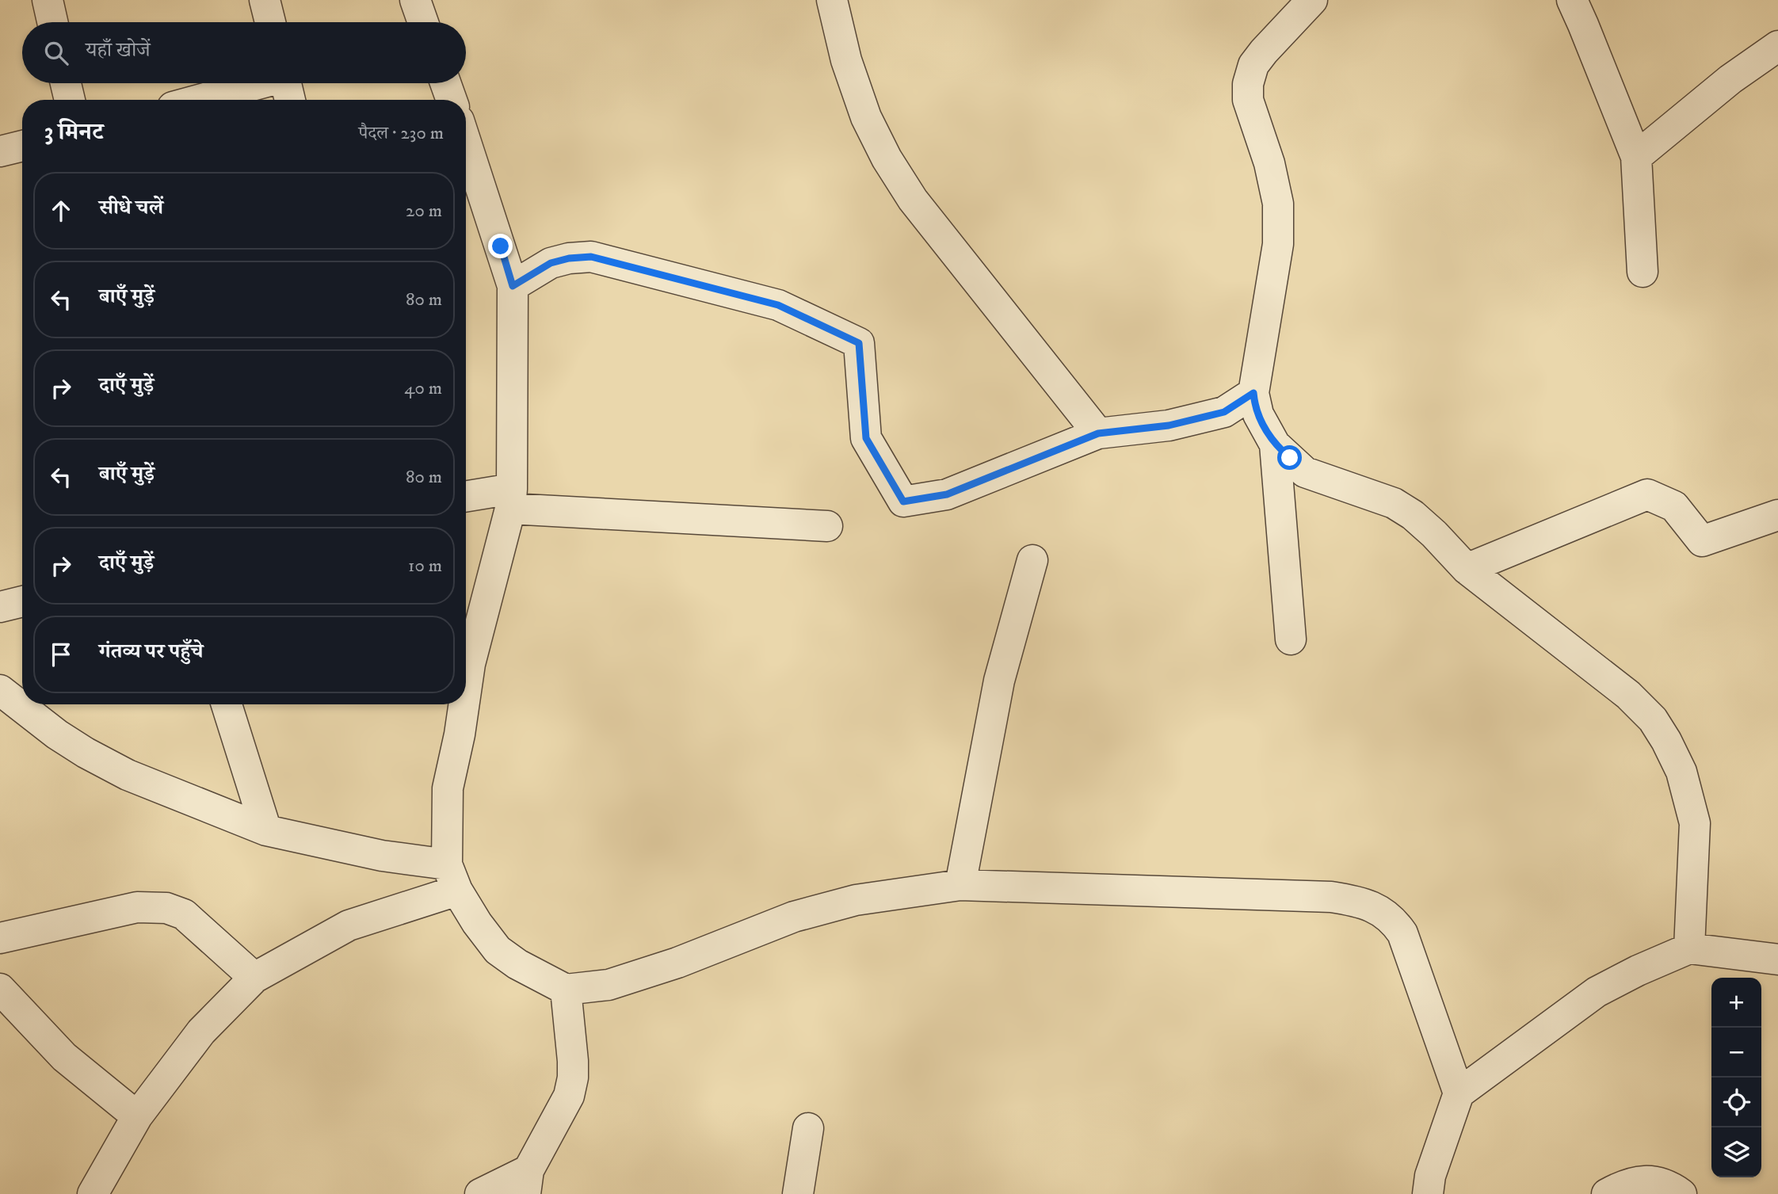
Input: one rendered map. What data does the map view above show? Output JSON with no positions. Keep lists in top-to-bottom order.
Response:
{
  "page": {
    "search": "यहाँ खोजें",
    "heading": ["3 मिनट", "पैदल · 230 m"],
    "list": [
      ["सीधे चलें", "20 m"],
      ["बाएँ मुड़ें", "80 m"],
      ["दाएँ मुड़ें", "40 m"],
      ["बाएँ मुड़ें", "80 m"],
      ["दाएँ मुड़ें", "10 m"],
      "गंतव्य पर पहुँचे"
    ],
    "map_buttons": ["+", "−"]
  }
}
